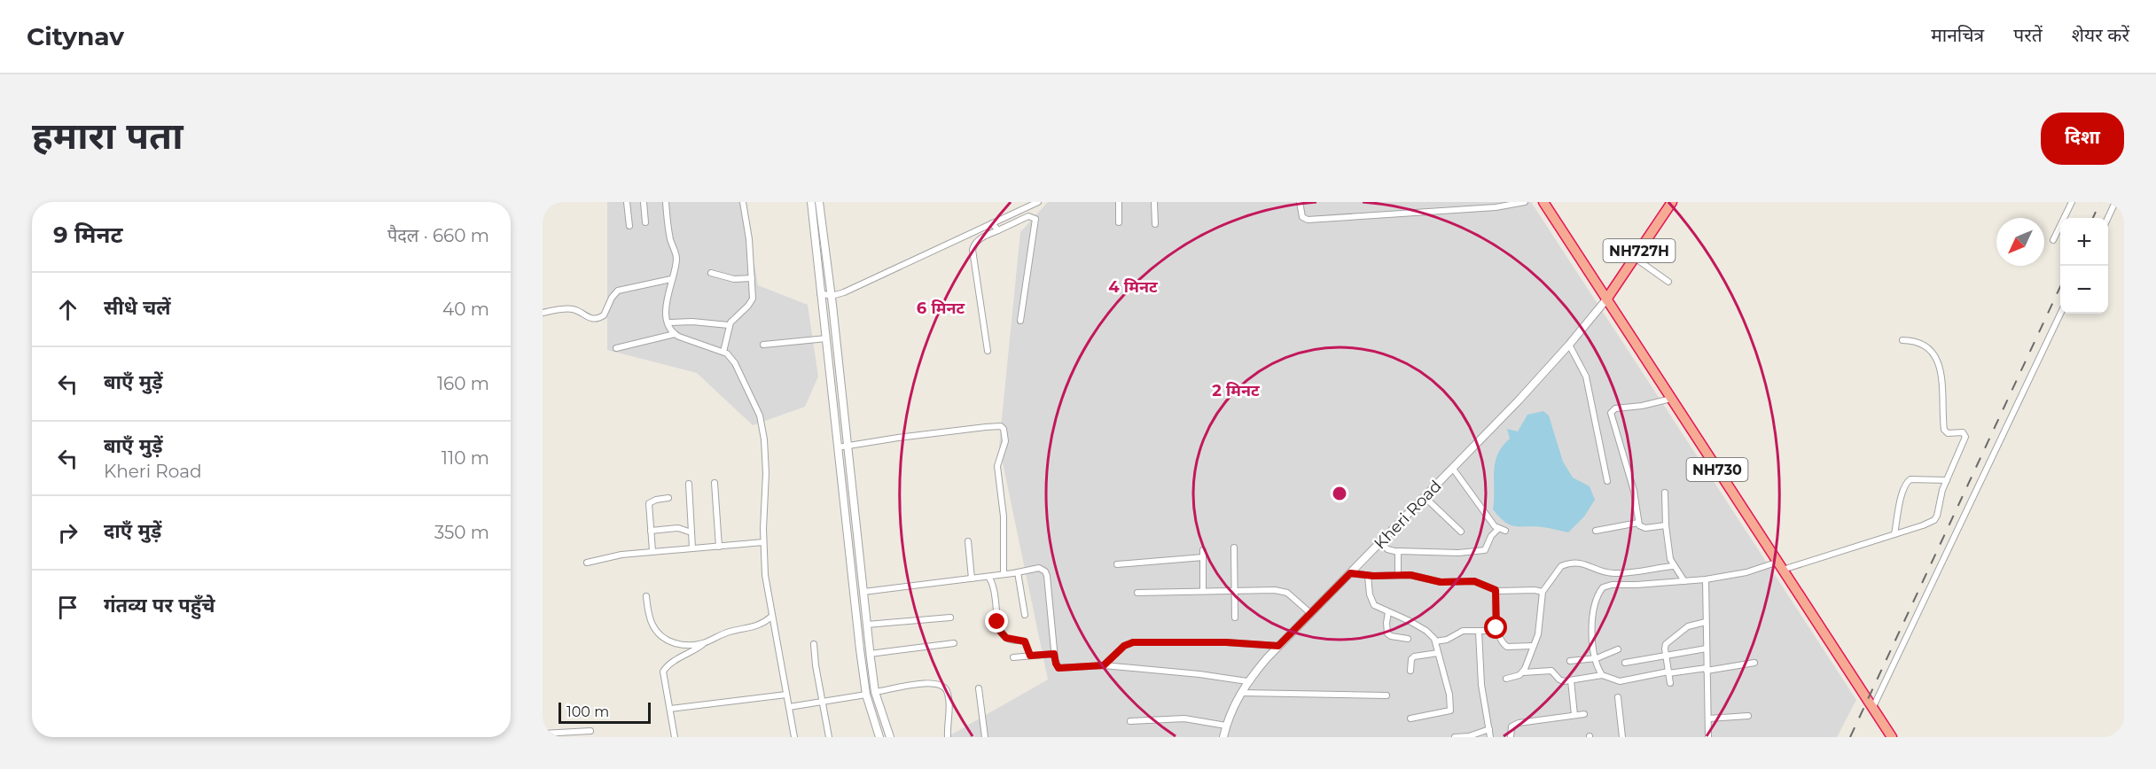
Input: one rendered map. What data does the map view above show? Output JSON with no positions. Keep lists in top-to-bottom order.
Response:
{
  "streets": {
    "highway": ["NH727H", "NH730"],
    "street": ["Kheri Road"]
  },
  "crossings": [
    ["NH727H", "NH730"],
    ["NH727H", "Kheri Road"],
    ["NH730", "Kheri Road"]
  ],
  "scale_bar": "100 m",
  "north": "bottom left",
  "page": {
    "header": "Citynav",
    "nav": ["मानचित्र", "परतें", "शेयर करें"],
    "title": "हमारा पता",
    "buttons": "दिशा",
    "heading": ["9 मिनट", "पैदल · 660 m"],
    "map_buttons": ["+", "−"],
    "list": [
      ["सीधे चलें", "40 m"],
      ["बाएँ मुड़ें", "160 m"],
      ["बाएँ मुड़ें", "Kheri Road", "110 m"],
      ["दाएँ मुड़ें", "350 m"],
      "गंतव्य पर पहुँचे"
    ],
    "scale": "100 m"
  },
  "rings": ["4 मिनट", "6 मिनट", "2 मिनट"]
}
